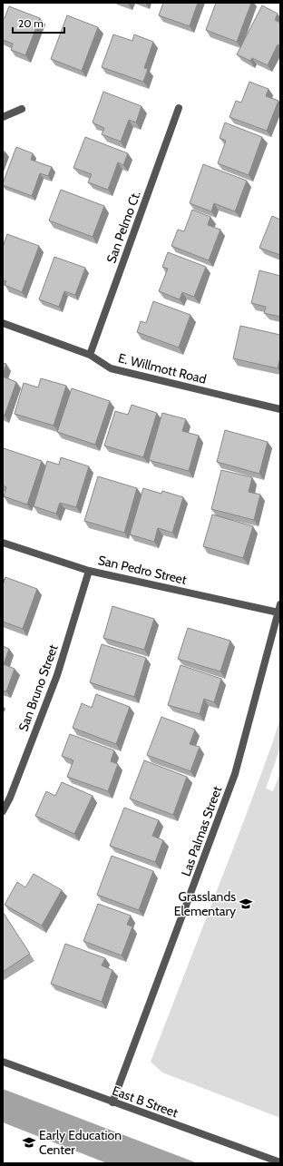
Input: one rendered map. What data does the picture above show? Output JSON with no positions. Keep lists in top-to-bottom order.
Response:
{
  "streets": {
    "street": [
      "San Pelmo Ct.",
      "E. Willmott Road",
      "San Pedro Street",
      "San Bruno Street",
      "Las Palmas Street",
      "East B Street"
    ]
  },
  "crossings": [
    ["San Pelmo Ct.", "E. Willmott Road"],
    ["San Pedro Street", "San Bruno Street"],
    ["San Pedro Street", "Las Palmas Street"],
    ["Las Palmas Street", "East B Street"]
  ],
  "places": {
    "school or university": ["Grasslands Elementary", "Early Education Center"]
  },
  "scale_bar": "20 m"
}
